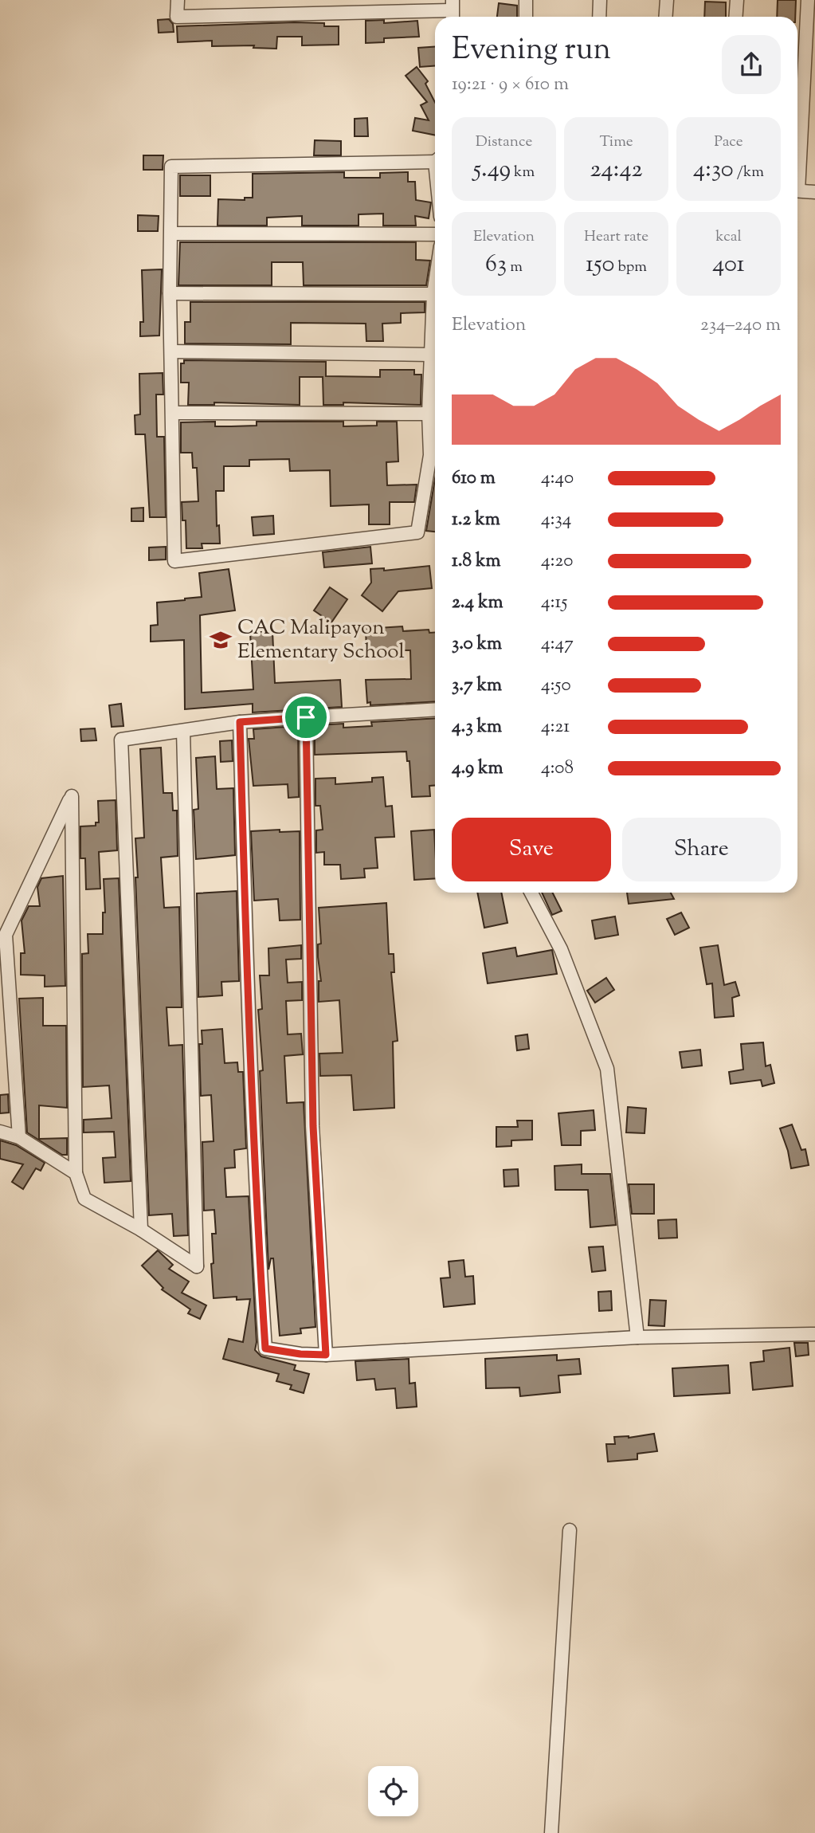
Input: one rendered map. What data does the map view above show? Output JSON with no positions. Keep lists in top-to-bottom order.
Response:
{
  "places": {
    "school or university": ["CAC Malipayon Elementary School"]
  },
  "page": {
    "heading": ["Evening run", "19:21 · 9 × 610 m"],
    "stats": [
      ["Distance", "5.49 km"],
      ["Time", "24:42"],
      ["Pace", "4:30 /km"],
      ["Elevation", "63 m"],
      ["Heart rate", "150 bpm"],
      ["kcal", "401"]
    ],
    "chart": ["Elevation", "234–240 m"],
    "list": [
      {
        "name": "610 m",
        "note": "4:40"
      },
      {
        "name": "1.2 km",
        "note": "4:34"
      },
      {
        "name": "1.8 km",
        "note": "4:20"
      },
      {
        "name": "2.4 km",
        "note": "4:15"
      },
      {
        "name": "3.0 km",
        "note": "4:47"
      },
      {
        "name": "3.7 km",
        "note": "4:50"
      },
      {
        "name": "4.3 km",
        "note": "4:21"
      },
      {
        "name": "4.9 km",
        "note": "4:08"
      }
    ],
    "buttons": ["Save", "Share"]
  }
}
